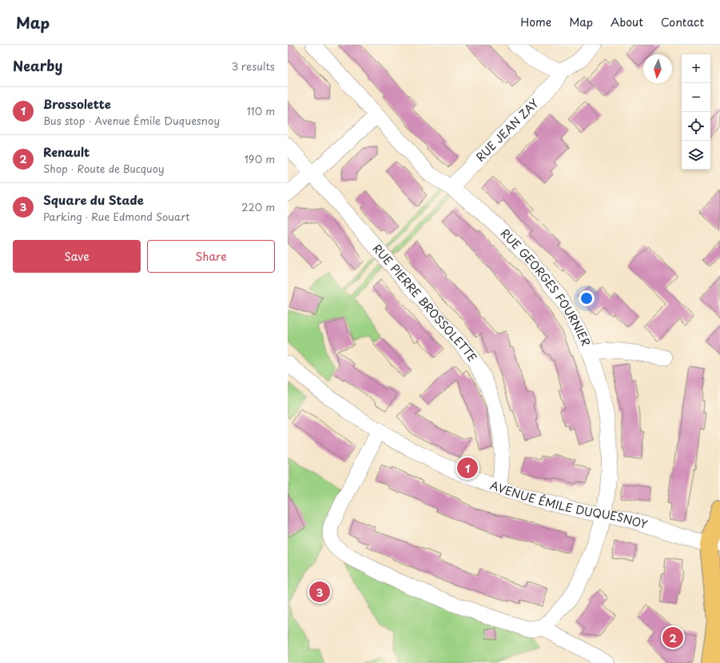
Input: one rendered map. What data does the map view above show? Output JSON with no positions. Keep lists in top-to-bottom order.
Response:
{
  "streets": {
    "street": [
      "RUE JEAN ZAY",
      "RUE GEORGES FOURNIER",
      "RUE PIERRE BROSSOLETTE",
      "AVENUE ÉMILE DUQUESNOY"
    ]
  },
  "crossings": [
    ["RUE JEAN ZAY", "RUE GEORGES FOURNIER"],
    ["RUE GEORGES FOURNIER", "AVENUE ÉMILE DUQUESNOY"],
    ["RUE PIERRE BROSSOLETTE", "AVENUE ÉMILE DUQUESNOY"]
  ],
  "north": "bottom",
  "page": {
    "header": "Map",
    "nav": [
      "Home",
      "Map",
      "About",
      "Contact"
    ],
    "heading": ["Nearby", "3 results"],
    "map_buttons": ["+", "−"],
    "list": [
      {
        "mark": "1",
        "name": "Brossolette",
        "note": "Bus stop · Avenue Émile Duquesnoy",
        "value": "110 m"
      },
      {
        "mark": "2",
        "name": "Renault",
        "note": "Shop · Route de Bucquoy",
        "value": "190 m"
      },
      {
        "mark": "3",
        "name": "Square du Stade",
        "note": "Parking · Rue Edmond Souart",
        "value": "220 m"
      }
    ],
    "buttons": ["Save", "Share"],
    "pins": ["1", "3", "2"]
  }
}
